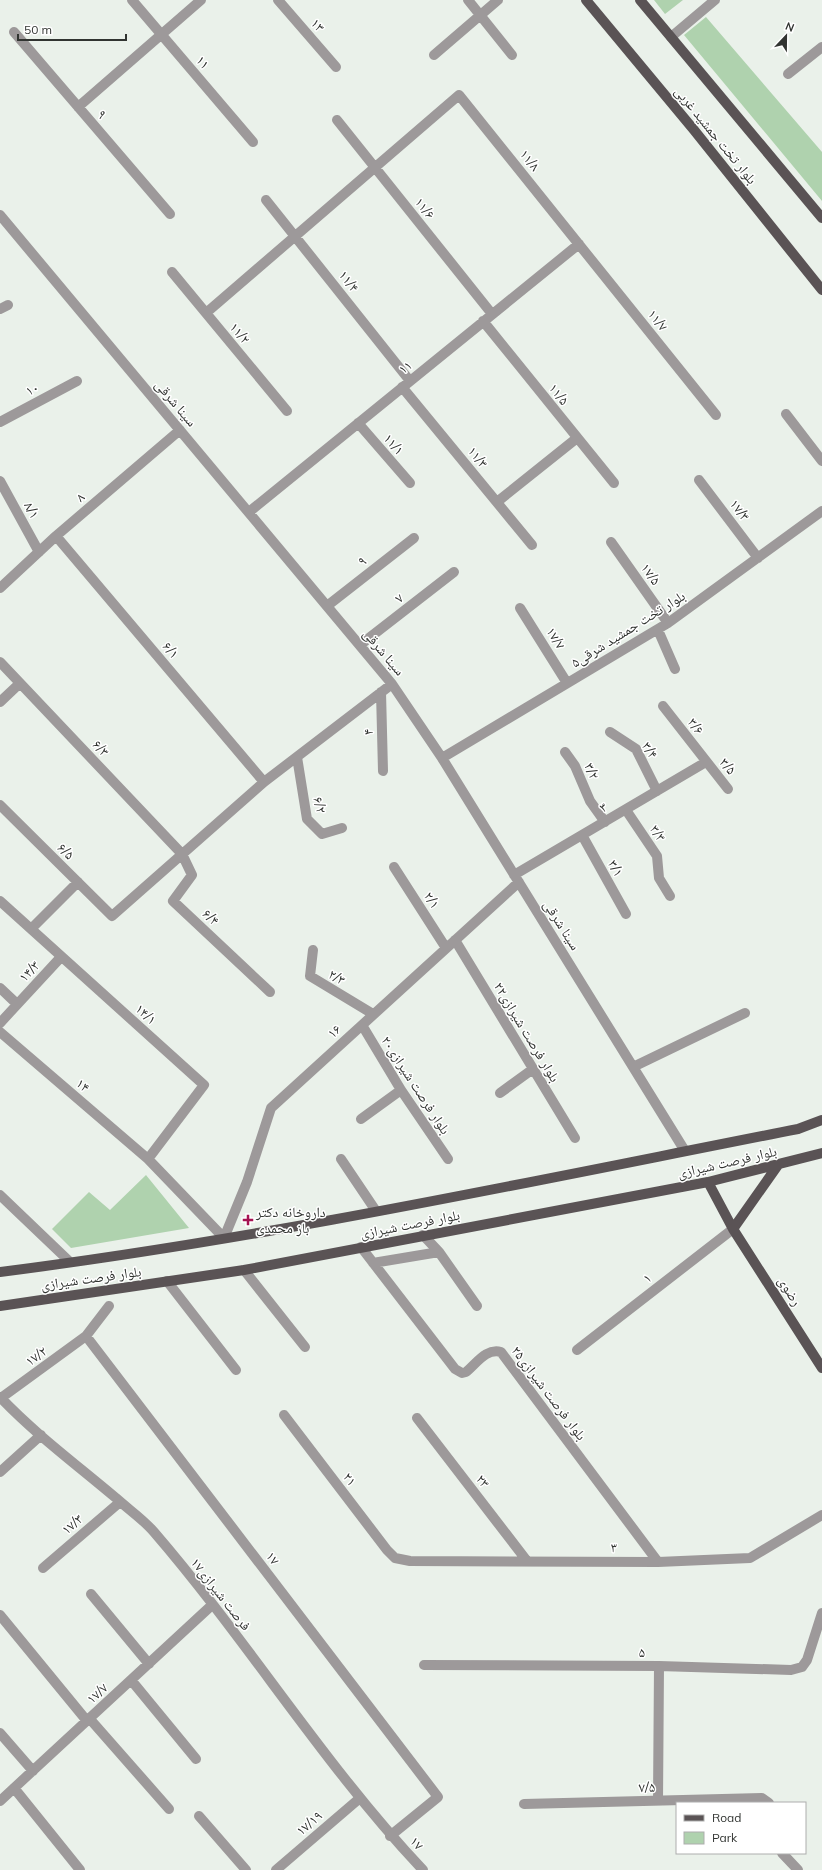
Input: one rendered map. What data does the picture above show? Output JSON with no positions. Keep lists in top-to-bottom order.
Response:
{
  "streets": {
    "main road": ["بلوار تخت جمشید غربی", "بلوار فرصت شیرازی", "رضوی"],
    "street": [
      "۱۳",
      "۱۱",
      "۹",
      "۱۱/۸",
      "۱۱/۶",
      "۱۱/۴",
      "۱۱/۷",
      "۱۱/۲",
      "۱۰",
      "۱۱/۵",
      "سینا شرقی",
      "۱۱/۱",
      "۱۱/۳",
      "۸",
      "۸/۱",
      "۱۷/۳",
      "۱۷/۵",
      "۷",
      "بلوار تخت جمشید شرقی۵",
      "۱۷/۷",
      "۶/۱",
      "۳/۶",
      "۴",
      "۶/۳",
      "۳/۴",
      "۳/۵",
      "۳/۲",
      "۶/۲",
      "۳",
      "۳/۳",
      "۶/۵",
      "۳/۱",
      "۲/۱",
      "۶/۴",
      "۱۴/۳",
      "۲/۳",
      "۱۴/۱",
      "۱۶",
      "بلوار فرصت شیرازی۲۲",
      "۱۴",
      "بلوار فرصت شیرازی۲۰",
      "۱",
      "۱۷/۲",
      "بلوار فرصت شیرازی۲۵",
      "۲۱",
      "۲۳",
      "۱۷",
      "۱۷فرصت شیرازی",
      "۵",
      "۷/۵",
      "۱۷/۱۹"
    ]
  },
  "crossings": [
    ["۱۱", "۱۱/۸"],
    ["۱۱", "۱۱/۶"],
    ["۱۱", "۱۱/۴"],
    ["۱۱", "۱۱/۷"],
    ["۱۱", "۱۱/۵"],
    ["۱۱", "سینا شرقی"],
    ["۱۱", "۱۱/۱"],
    ["۱۱", "۱۱/۳"],
    ["۹", "سینا شرقی"],
    ["۱۱/۸", "۱۱/۶"],
    ["۱۱/۸", "۱۱/۷"],
    ["۱۱/۴", "۱۱/۳"],
    ["سینا شرقی", "۸"],
    ["سینا شرقی", "۷"],
    ["سینا شرقی", "بلوار تخت جمشید شرقی۵"],
    ["سینا شرقی", "۳"],
    ["سینا شرقی", "۱۶"],
    ["سینا شرقی", "بلوار فرصت شیرازی"],
    ["۸", "۸/۱"],
    ["۸", "۶/۱"],
    ["۱۷/۳", "بلوار تخت جمشید شرقی۵"],
    ["۱۷/۳", "۱۷فرصت شیرازی"],
    ["۱۷/۵", "بلوار تخت جمشید شرقی۵"],
    ["بلوار تخت جمشید شرقی۵", "۱۷/۷"],
    ["۱۷/۷", "۱۷فرصت شیرازی"],
    ["۳/۶", "۳/۵"],
    ["۳/۶", "۳"],
    ["۶/۳", "۶/۵"],
    ["۶/۳", "۶/۴"],
    ["۳/۴", "۳"],
    ["۳/۵", "۳"],
    ["۳/۲", "۳"],
    ["۳", "۳/۳"],
    ["۳", "۳/۱"],
    ["۳", "۱۶"],
    ["۳", "بلوار فرصت شیرازی۲۵"],
    ["۳", "۲۱"],
    ["۳", "۲۳"],
    ["۶/۵", "۶/۴"],
    ["۲/۱", "۱۶"],
    ["۱۴/۳", "۱۴/۱"],
    ["۲/۳", "۱۶"],
    ["۱۴/۱", "۱۴"],
    ["۱۶", "بلوار فرصت شیرازی۲۲"],
    ["۱۶", "۱۴"],
    ["۱۶", "بلوار فرصت شیرازی۲۰"],
    ["۱۶", "بلوار فرصت شیرازی"],
    ["۱۴", "بلوار فرصت شیرازی"],
    ["بلوار فرصت شیرازی", "رضوی"],
    ["بلوار فرصت شیرازی", "بلوار فرصت شیرازی۲۵"],
    ["۱", "رضوی"],
    ["۱۷/۲", "۱۷"],
    ["۱۷/۲", "۱۷فرصت شیرازی"],
    ["۱۷", "۱۷فرصت شیرازی"],
    ["۱۷فرصت شیرازی", "۱۷/۱۹"]
  ],
  "places": {
    "health": ["داروخانه دکتر باز محمدی"]
  },
  "legend": ["Road", "Park"],
  "scale_bar": "50 m",
  "north": "top"
}
